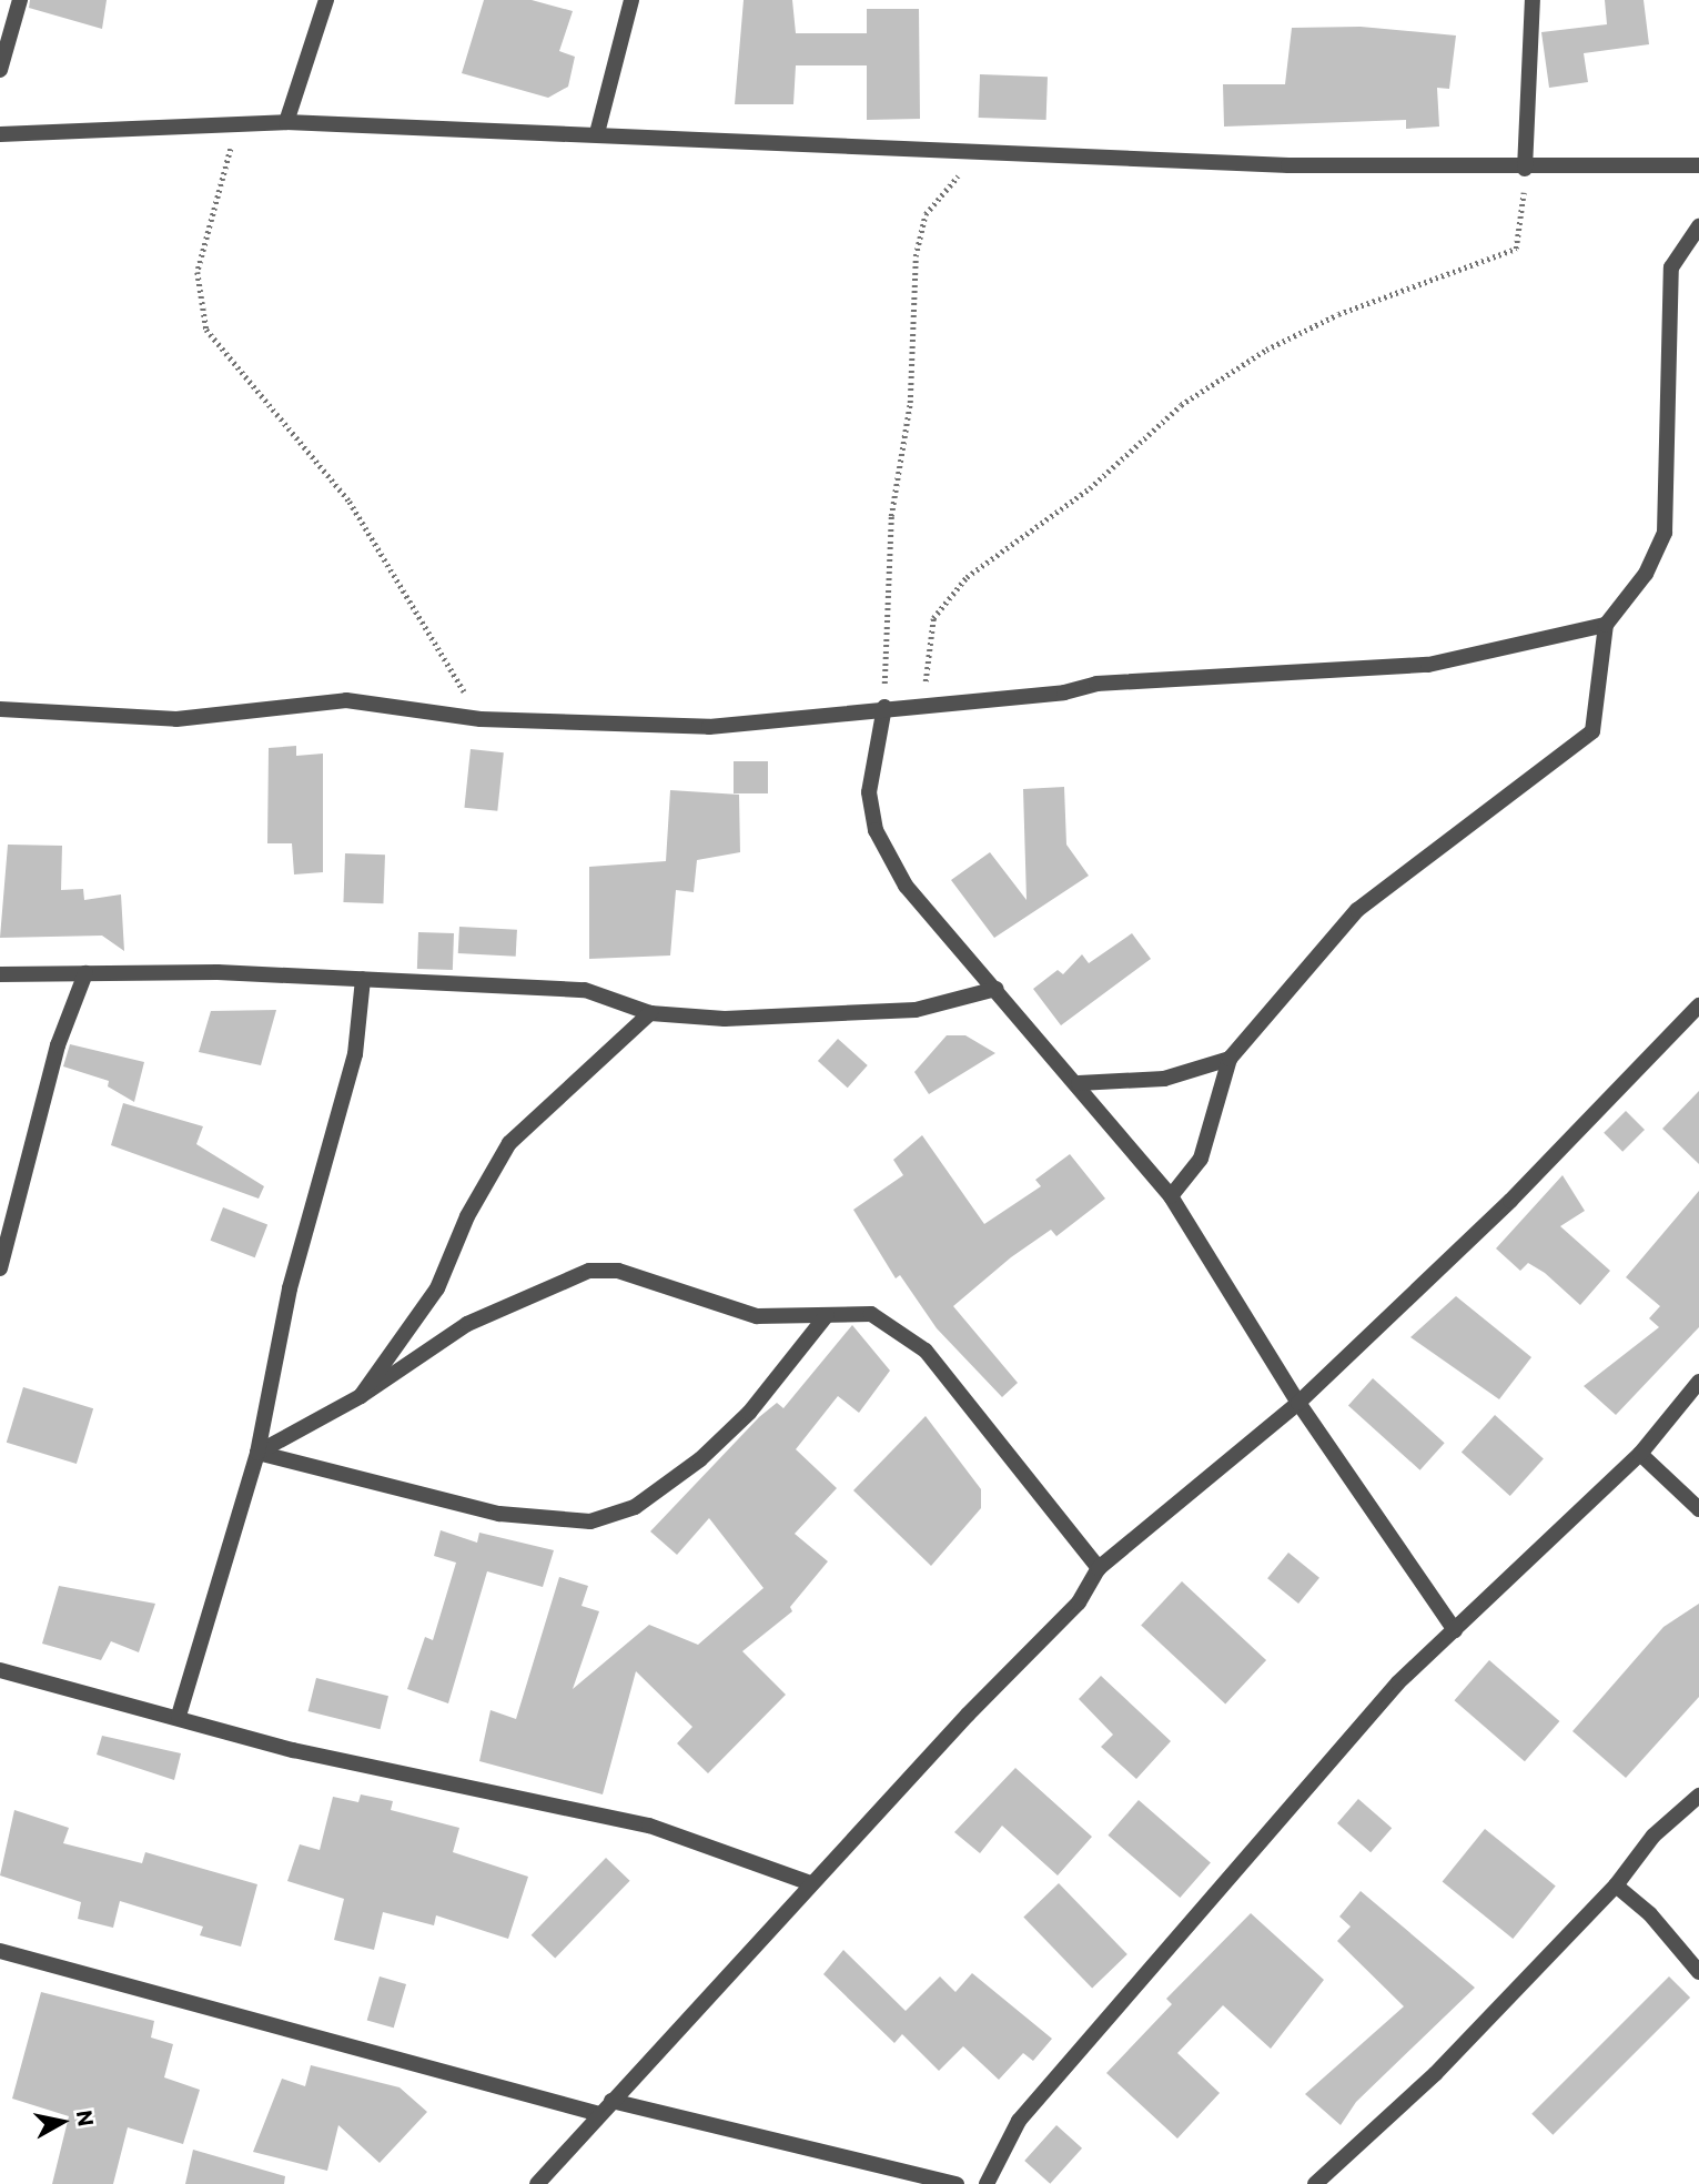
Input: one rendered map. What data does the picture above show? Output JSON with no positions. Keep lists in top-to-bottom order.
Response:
{
  "north": "right"
}
